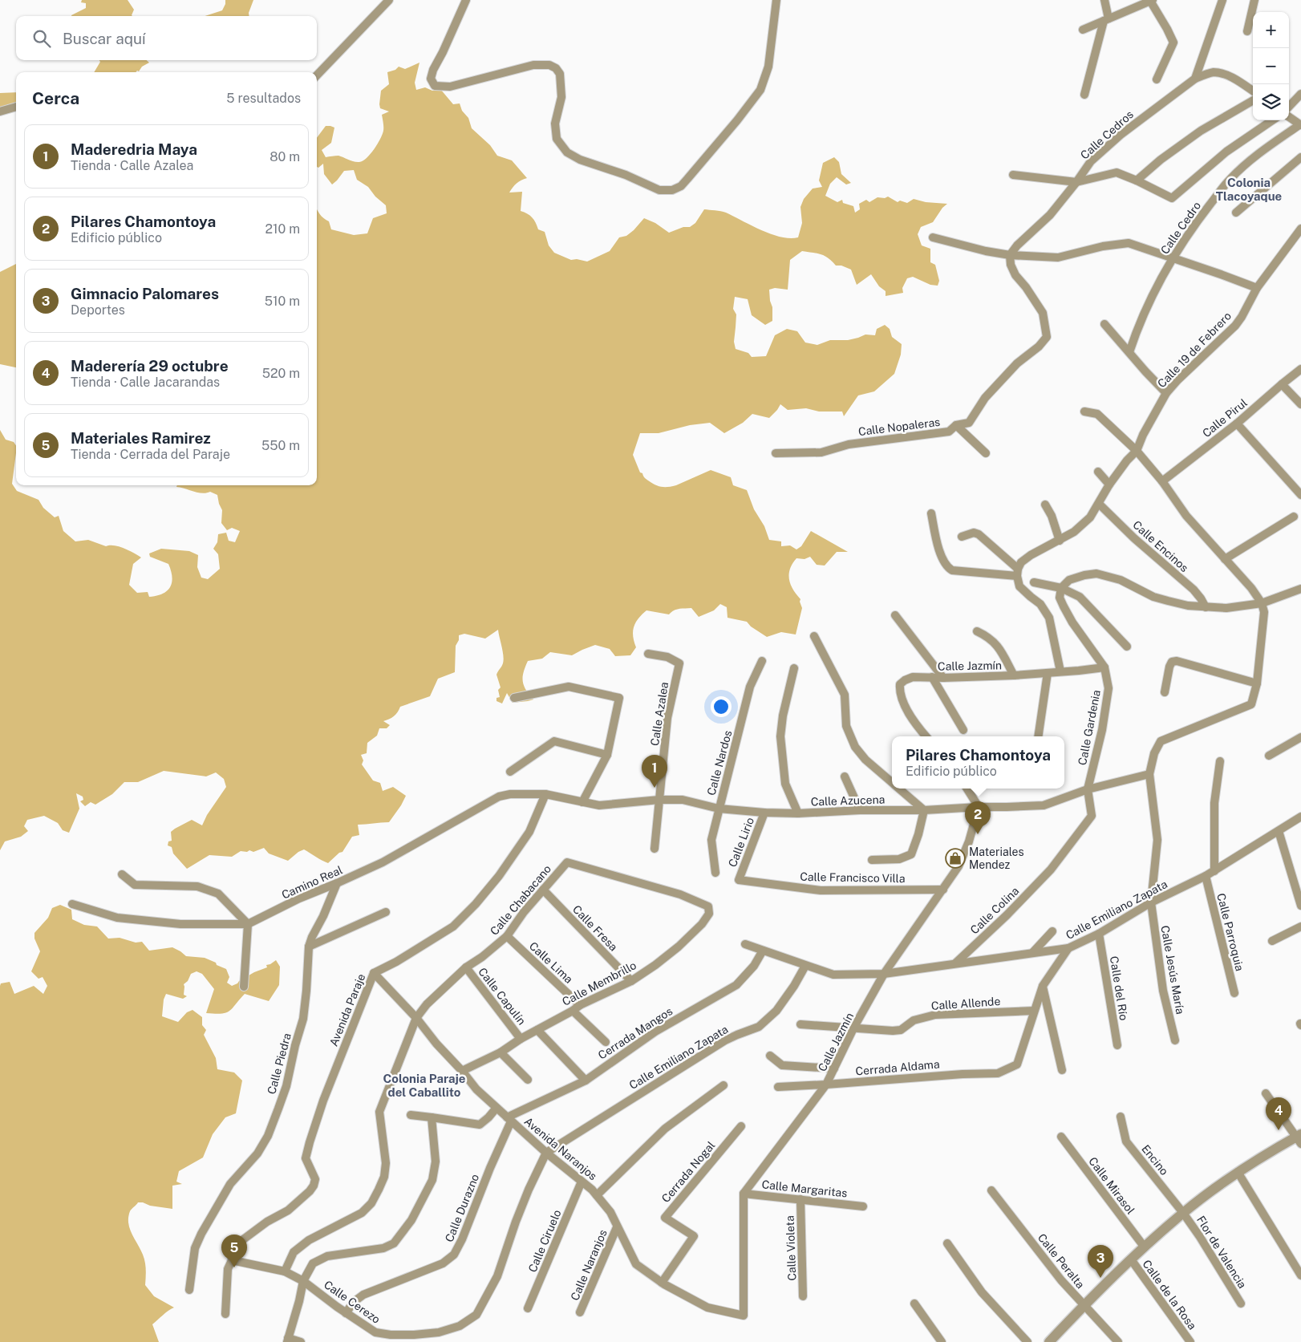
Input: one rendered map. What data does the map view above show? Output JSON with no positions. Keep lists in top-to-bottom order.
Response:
{
  "streets": {
    "street": [
      "Calle Cedros",
      "Calle Cedro",
      "Calle 19 de Febrero",
      "Calle Pirul",
      "Calle Nopaleras",
      "Calle Encinos",
      "Calle Jazmín",
      "Calle Azalea",
      "Calle Gardenia",
      "Calle Nardos",
      "Calle Azucena",
      "Calle Lirio",
      "Calle Francisco Villa",
      "Camino Real",
      "Calle Chabacano",
      "Calle Emiliano Zapata",
      "Calle Colina",
      "Calle Fresa",
      "Calle Parroquia",
      "Calle Lima",
      "Calle Jesús María",
      "Calle Membrillo",
      "Calle del Río",
      "Calle Capulín",
      "Calle Allende",
      "Avenida Paraje",
      "Cerrada Mangos",
      "Calle Piedra",
      "Cerrada Aldama",
      "Avenida Naranjos",
      "Encino",
      "Cerrada Nogal",
      "Calle Mirasol",
      "Calle Margaritas",
      "Calle Durazno",
      "Calle Ciruelo",
      "Calle Violeta",
      "Flor de Valencia",
      "Calle Peralta",
      "Calle Naranjos",
      "Calle de la Rosa",
      "Calle Cerezo"
    ]
  },
  "crossings": [
    ["Calle Cedros", "Calle Nopaleras"],
    ["Calle 19 de Febrero", "Calle Encinos"],
    ["Calle Jazmín", "Calle Gardenia"],
    ["Calle Jazmín", "Calle Azucena"],
    ["Calle Jazmín", "Calle Francisco Villa"],
    ["Calle Jazmín", "Calle Emiliano Zapata"],
    ["Calle Jazmín", "Calle Allende"],
    ["Calle Jazmín", "Cerrada Aldama"],
    ["Calle Jazmín", "Avenida Naranjos"],
    ["Calle Jazmín", "Calle Margaritas"],
    ["Calle Azalea", "Calle Azucena"],
    ["Calle Gardenia", "Calle Azucena"],
    ["Calle Gardenia", "Calle Colina"],
    ["Calle Nardos", "Calle Azucena"],
    ["Calle Azucena", "Calle Lirio"],
    ["Calle Azucena", "Camino Real"],
    ["Calle Azucena", "Calle Colina"],
    ["Calle Azucena", "Calle Jesús María"],
    ["Calle Azucena", "Avenida Paraje"],
    ["Calle Lirio", "Calle Francisco Villa"],
    ["Camino Real", "Avenida Paraje"],
    ["Camino Real", "Calle Piedra"],
    ["Calle Chabacano", "Calle Fresa"],
    ["Calle Chabacano", "Calle Lima"],
    ["Calle Chabacano", "Calle Membrillo"],
    ["Calle Chabacano", "Calle Capulín"],
    ["Calle Chabacano", "Avenida Naranjos"],
    ["Calle Chabacano", "Calle Cerezo"],
    ["Calle Emiliano Zapata", "Calle Colina"],
    ["Calle Emiliano Zapata", "Calle Parroquia"],
    ["Calle Emiliano Zapata", "Calle Jesús María"],
    ["Calle Emiliano Zapata", "Calle del Río"],
    ["Calle Emiliano Zapata", "Cerrada Mangos"],
    ["Calle Emiliano Zapata", "Avenida Naranjos"],
    ["Calle Emiliano Zapata", "Calle Cerezo"],
    ["Calle Fresa", "Calle Membrillo"],
    ["Calle Lima", "Calle Membrillo"],
    ["Calle Membrillo", "Calle Capulín"],
    ["Calle Membrillo", "Avenida Naranjos"],
    ["Calle Capulín", "Cerrada Mangos"],
    ["Calle Allende", "Cerrada Aldama"],
    ["Avenida Paraje", "Avenida Naranjos"],
    ["Avenida Paraje", "Calle Cerezo"],
    ["Cerrada Mangos", "Avenida Naranjos"],
    ["Cerrada Mangos", "Calle Durazno"],
    ["Avenida Naranjos", "Cerrada Nogal"],
    ["Avenida Naranjos", "Calle Margaritas"],
    ["Avenida Naranjos", "Calle Durazno"],
    ["Avenida Naranjos", "Calle Ciruelo"],
    ["Avenida Naranjos", "Calle Naranjos"],
    ["Avenida Naranjos", "Calle Cerezo"],
    ["Encino", "Flor de Valencia"],
    ["Calle Margaritas", "Calle Violeta"],
    ["Calle Durazno", "Calle Cerezo"]
  ],
  "districts": ["Colonia Tlacoyaque", "Colonia Paraje del Caballito"],
  "places": {
    "shop": ["Materiales Mendez"]
  },
  "page": {
    "map_buttons": ["+", "−"],
    "search": "Buscar aquí",
    "heading": ["Cerca", "5 resultados"],
    "list": [
      {
        "mark": "1",
        "name": "Maderedria Maya",
        "note": "Tienda · Calle Azalea",
        "value": "80 m"
      },
      {
        "mark": "2",
        "name": "Pilares Chamontoya",
        "note": "Edificio público",
        "value": "210 m"
      },
      {
        "mark": "3",
        "name": "Gimnacio Palomares",
        "note": "Deportes",
        "value": "510 m"
      },
      {
        "mark": "4",
        "name": "Maderería 29 octubre",
        "note": "Tienda · Calle Jacarandas",
        "value": "520 m"
      },
      {
        "mark": "5",
        "name": "Materiales Ramirez",
        "note": "Tienda · Cerrada del Paraje",
        "value": "550 m"
      }
    ],
    "popup": ["Pilares Chamontoya", "Edificio público"],
    "pins": [
      "1",
      "2",
      "4",
      "5",
      "3"
    ]
  }
}
